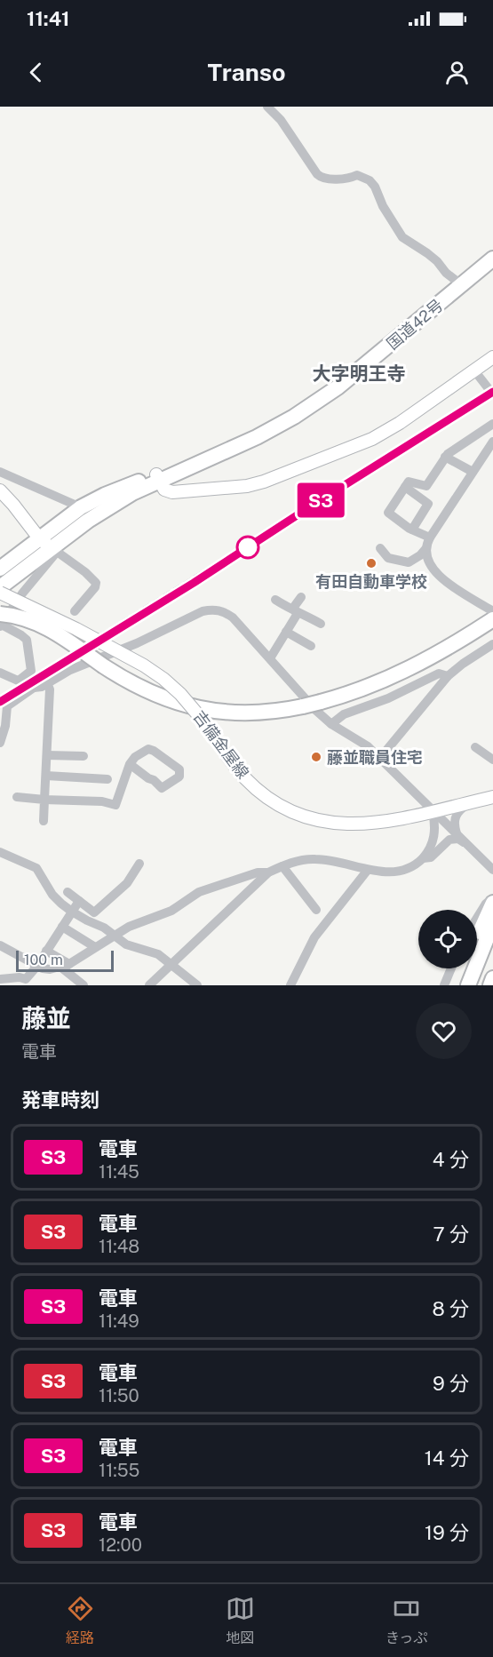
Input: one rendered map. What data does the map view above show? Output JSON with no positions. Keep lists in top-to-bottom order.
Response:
{
  "streets": {
    "highway": ["国道42号"],
    "main road": ["吉備金屋線"]
  },
  "districts": ["大字明王寺"],
  "places": ["有田自動車学校", "藤並職員住宅"],
  "scale_bar": "100 m",
  "page": {
    "status": "11:41",
    "header": "Transo",
    "on_map": "S3",
    "scale": "100 m",
    "heading": [
      ["藤並", "電車"],
      "発車時刻"
    ],
    "list": [
      {
        "mark": "S3",
        "name": "電車",
        "note": "11:45",
        "value": "4 分"
      },
      {
        "mark": "S3",
        "name": "電車",
        "note": "11:48",
        "value": "7 分"
      },
      {
        "mark": "S3",
        "name": "電車",
        "note": "11:49",
        "value": "8 分"
      },
      {
        "mark": "S3",
        "name": "電車",
        "note": "11:50",
        "value": "9 分"
      },
      {
        "mark": "S3",
        "name": "電車",
        "note": "11:55",
        "value": "14 分"
      },
      {
        "mark": "S3",
        "name": "電車",
        "note": "12:00",
        "value": "19 分"
      }
    ],
    "tabs": ["経路", "地図", "きっぷ"]
  }
}
